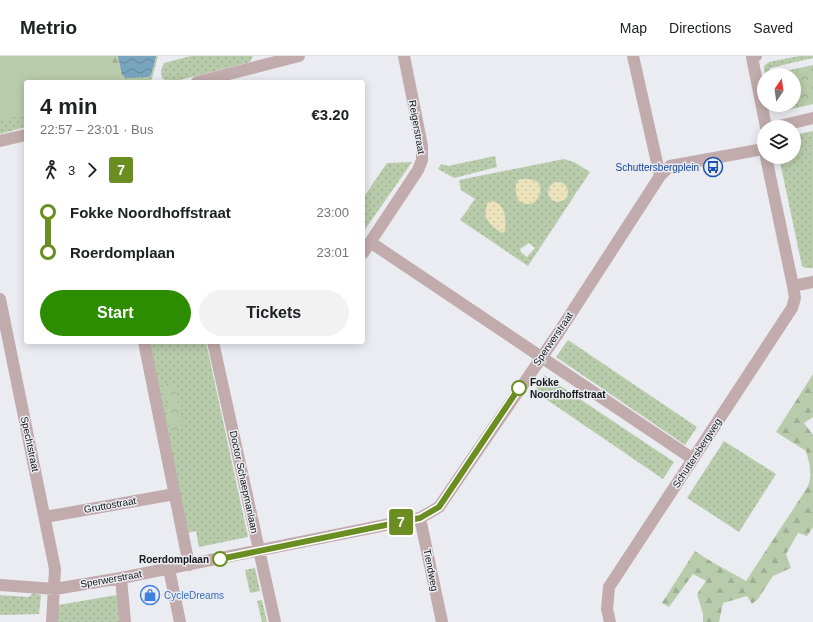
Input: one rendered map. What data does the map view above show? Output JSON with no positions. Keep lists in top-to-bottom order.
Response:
{
  "streets": {
    "street": [
      "Reigerstraat",
      "Sperwerstraat",
      "Spechtstraat",
      "Schuttersbergweg",
      "Doctor Schaepmanlaan",
      "Gruttostraat",
      "Tiendweg"
    ]
  },
  "crossings": [
    ["Sperwerstraat", "Spechtstraat"],
    ["Sperwerstraat", "Doctor Schaepmanlaan"],
    ["Sperwerstraat", "Tiendweg"],
    ["Spechtstraat", "Gruttostraat"]
  ],
  "places": {
    "bus stop": ["Schuttersbergplein"],
    "other": ["Fokke Noordhoffstraat", "Roerdomplaan"],
    "shop": ["CycleDreams"]
  },
  "lines": ["bus line 7"],
  "north": "top",
  "page": {
    "header": "Metrio",
    "nav": ["Map", "Directions", "Saved"],
    "on_map": "7",
    "heading": ["4 min", "22:57 – 23:01 · Bus", "€3.20"],
    "legs": ["3", "7"],
    "list": [
      {
        "name": "Fokke Noordhoffstraat",
        "value": "23:00"
      },
      {
        "name": "Roerdomplaan",
        "value": "23:01"
      }
    ],
    "buttons": ["Start", "Tickets"]
  }
}
